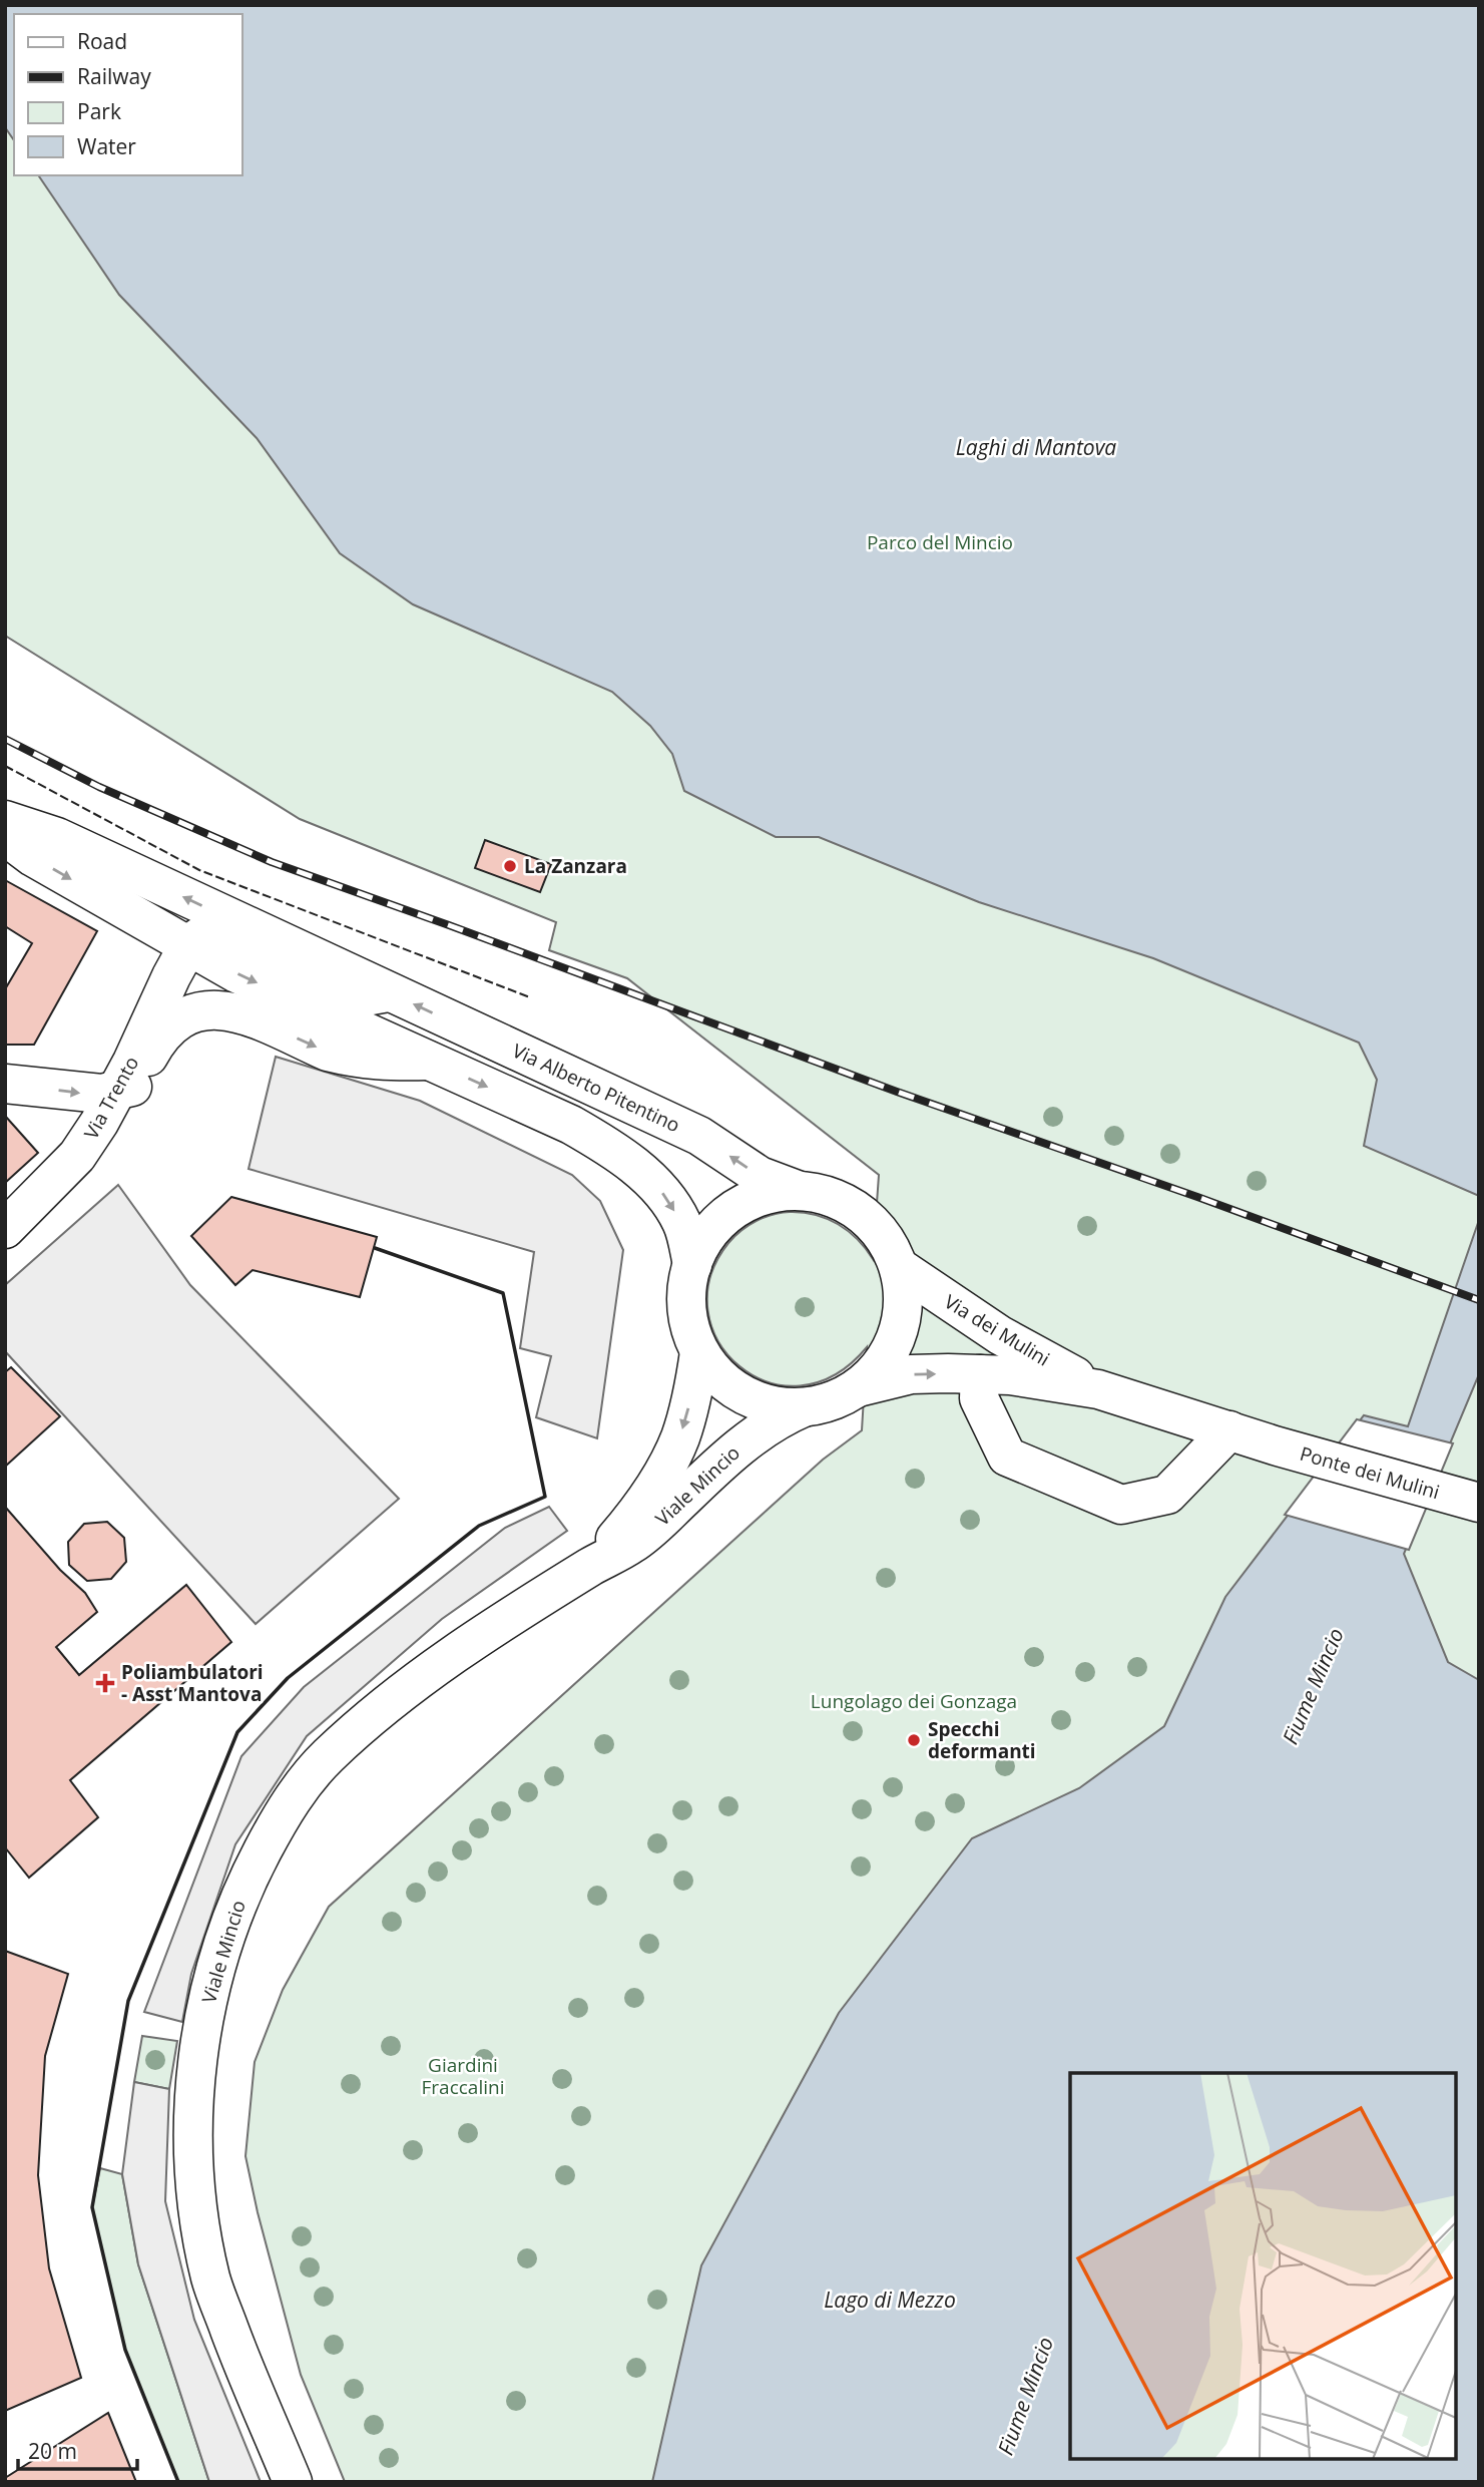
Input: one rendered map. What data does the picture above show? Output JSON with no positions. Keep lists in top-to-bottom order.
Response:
{
  "streets": {
    "main road": [
      "Via Alberto Pitentino",
      "Via Trento",
      "Via dei Mulini",
      "Ponte dei Mulini",
      "Viale Mincio"
    ]
  },
  "crossings": [
    ["Via Alberto Pitentino", "Via Trento"],
    ["Via Alberto Pitentino", "Via dei Mulini"],
    ["Via Alberto Pitentino", "Viale Mincio"],
    ["Via dei Mulini", "Ponte dei Mulini"],
    ["Via dei Mulini", "Viale Mincio"]
  ],
  "water": ["Laghi di Mantova", "Fiume Mincio", "Lago di Mezzo"],
  "parks": ["Parco del Mincio", "Lungolago dei Gonzaga", "Giardini Fraccalini"],
  "places": {
    "other": ["La Zanzara", "Specchi deformanti"],
    "health": ["Poliambulatori - Asst Mantova"]
  },
  "legend": [
    "Road",
    "Railway",
    "Park",
    "Water"
  ],
  "scale_bar": "20 m"
}
